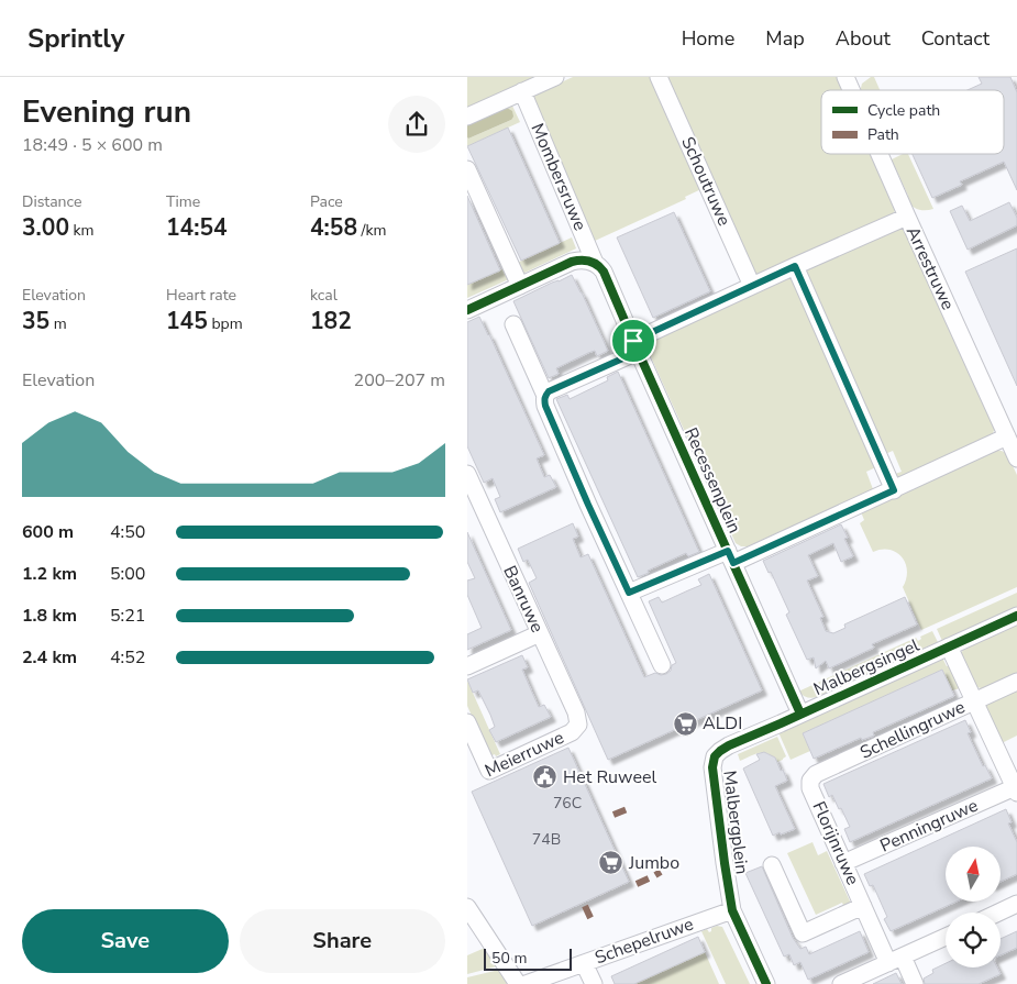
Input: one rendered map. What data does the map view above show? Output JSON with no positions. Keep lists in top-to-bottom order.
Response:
{
  "streets": {
    "street": [
      "Mombersruwe",
      "Schoutruwe",
      "Arrestruwe",
      "Recessenplein",
      "Banruwe",
      "Malbergsingel",
      "Schellingruwe",
      "Meierruwe",
      "Malbergplein",
      "Penningruwe",
      "Florijnruwe",
      "Schepelruwe"
    ]
  },
  "crossings": [
    ["Mombersruwe", "Recessenplein"],
    ["Recessenplein", "Malbergsingel"],
    ["Banruwe", "Meierruwe"],
    ["Malbergsingel", "Malbergplein"],
    ["Schellingruwe", "Florijnruwe"],
    ["Malbergplein", "Schepelruwe"],
    ["Penningruwe", "Florijnruwe"]
  ],
  "places": {
    "supermarket": ["ALDI", "Jumbo"],
    "public building": ["Het Ruweel"]
  },
  "house_numbers": ["76C", "74B"],
  "legend": ["Cycle path", "Path"],
  "scale_bar": "50 m",
  "north": "top",
  "page": {
    "header": "Sprintly",
    "nav": [
      "Home",
      "Map",
      "About",
      "Contact"
    ],
    "heading": ["Evening run", "18:49 · 5 × 600 m"],
    "stats": [
      ["Distance", "3.00 km"],
      ["Time", "14:54"],
      ["Pace", "4:58 /km"],
      ["Elevation", "35 m"],
      ["Heart rate", "145 bpm"],
      ["kcal", "182"]
    ],
    "chart": ["Elevation", "200–207 m"],
    "list": [
      {
        "name": "600 m",
        "note": "4:50"
      },
      {
        "name": "1.2 km",
        "note": "5:00"
      },
      {
        "name": "1.8 km",
        "note": "5:21"
      },
      {
        "name": "2.4 km",
        "note": "4:52"
      }
    ],
    "buttons": ["Save", "Share"],
    "scale": "50 m"
  }
}
